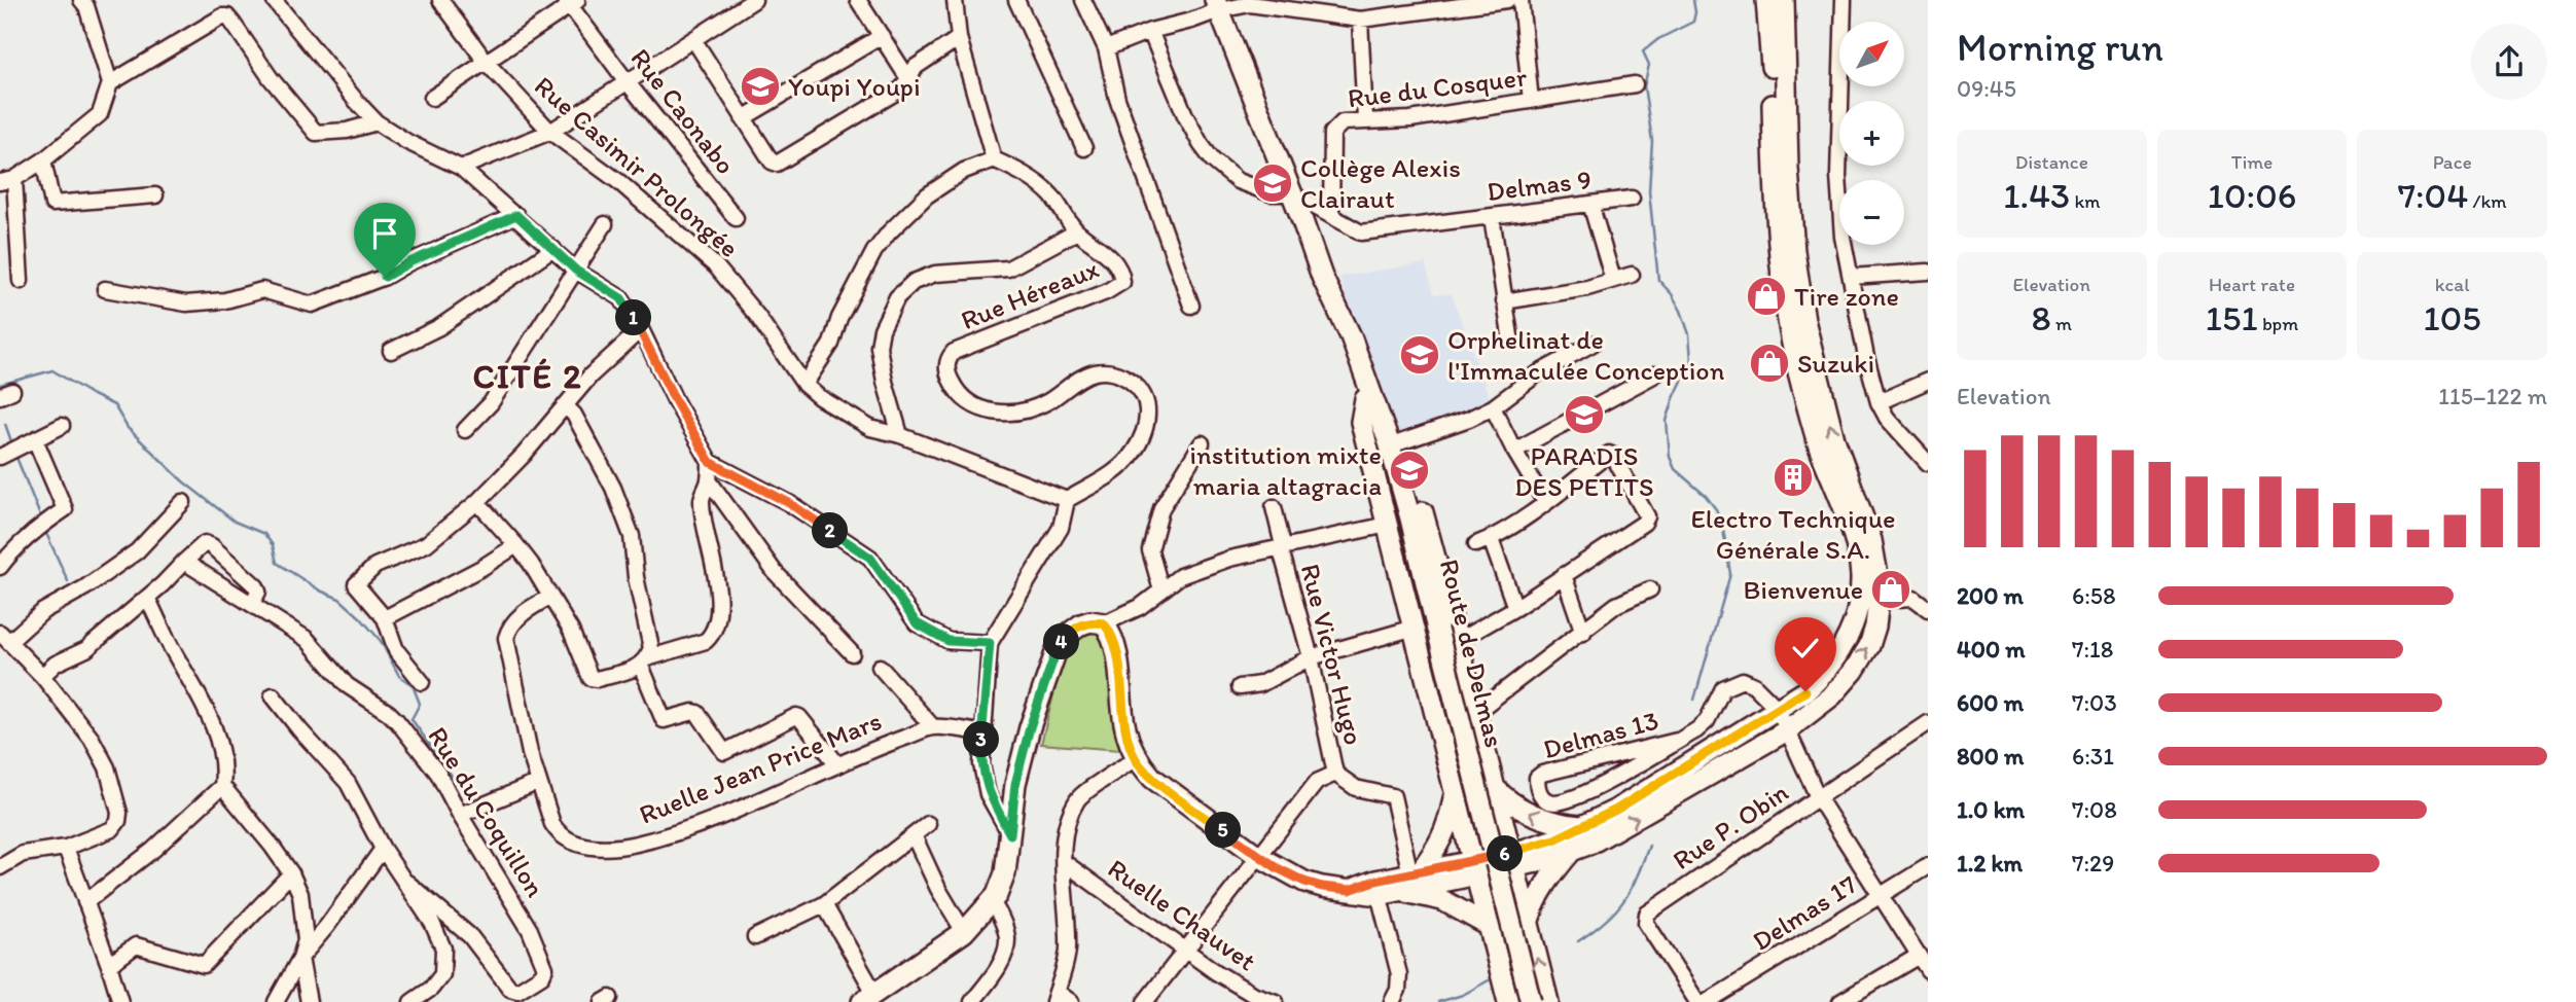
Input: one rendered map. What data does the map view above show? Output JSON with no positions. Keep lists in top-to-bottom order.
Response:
{
  "streets": {
    "main road": ["Route de Delmas"],
    "street": [
      "Rue du Cosquer",
      "Rue Caonabo",
      "Rue Casimir Prolongée",
      "Delmas 9",
      "Rue Héreaux",
      "Rue Victor Hugo",
      "Delmas 13",
      "Ruelle Jean Price Mars",
      "Rue du Coquillon",
      "Rue P. Obin",
      "Delmas 17",
      "Ruelle Chauvet"
    ]
  },
  "crossings": [
    ["Rue du Cosquer", "Delmas 9"],
    ["Rue Casimir Prolongée", "Rue Héreaux"],
    ["Delmas 9", "Route de Delmas"]
  ],
  "districts": ["CITÉ 2"],
  "places": {
    "school or university": [
      "Youpi Youpi",
      "Collège Alexis Clairaut",
      "Orphelinat de l'Immaculée Conception",
      "PARADIS DES PETITS",
      "institution mixte maria altagracia"
    ],
    "shop": ["Tire zone", "Suzuki", "Bienvenue"],
    "building": ["Electro Technique Générale S.A."]
  },
  "north": "top right",
  "page": {
    "heading": ["Morning run", "09:45"],
    "map_buttons": ["+", "−"],
    "stats": [
      ["Distance", "1.43 km"],
      ["Time", "10:06"],
      ["Pace", "7:04 /km"],
      ["Elevation", "8 m"],
      ["Heart rate", "151 bpm"],
      ["kcal", "105"]
    ],
    "pins": [
      "1",
      "2",
      "4",
      "3",
      "5",
      "6"
    ],
    "chart": ["Elevation", "115–122 m"],
    "list": [
      {
        "name": "200 m",
        "note": "6:58"
      },
      {
        "name": "400 m",
        "note": "7:18"
      },
      {
        "name": "600 m",
        "note": "7:03"
      },
      {
        "name": "800 m",
        "note": "6:31"
      },
      {
        "name": "1.0 km",
        "note": "7:08"
      },
      {
        "name": "1.2 km",
        "note": "7:29"
      }
    ]
  }
}
